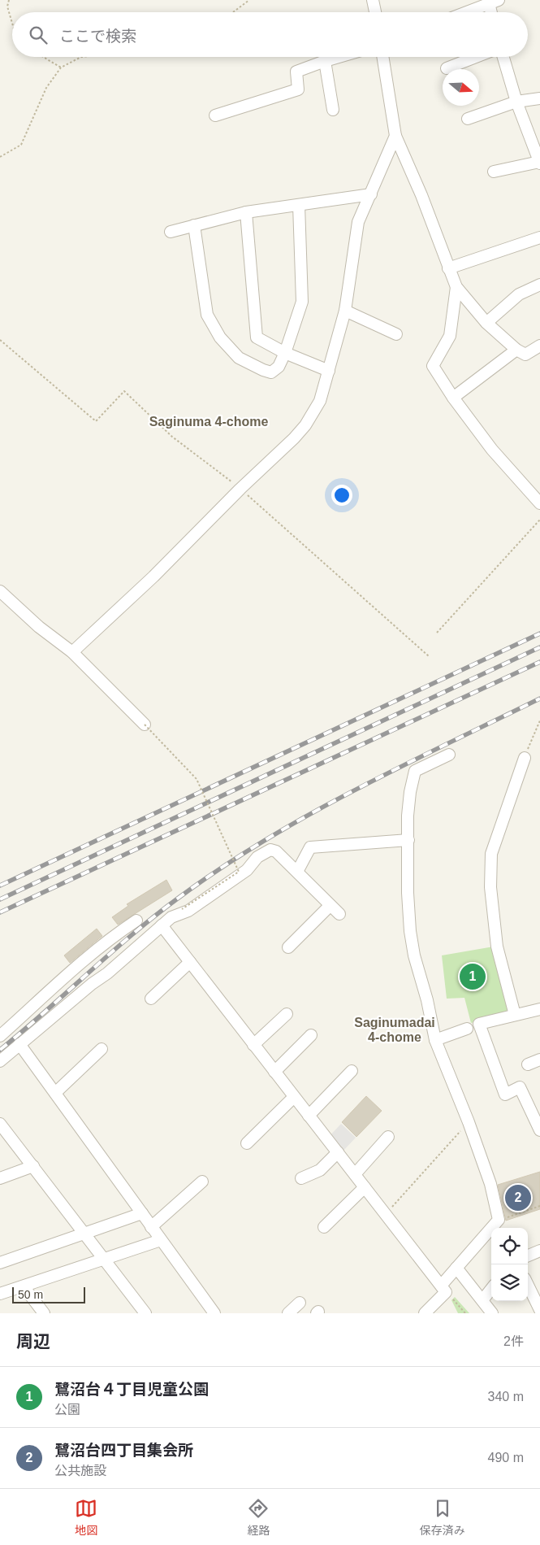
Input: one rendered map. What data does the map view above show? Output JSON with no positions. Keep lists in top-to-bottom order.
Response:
{
  "districts": ["Saginuma 4-chome", "Saginumadai 4-chome"],
  "scale_bar": "50 m",
  "north": "right",
  "page": {
    "search": "ここで検索",
    "pins": ["1", "2"],
    "scale": "50 m",
    "heading": ["周辺", "2件"],
    "list": [
      {
        "mark": "1",
        "name": "鷺沼台４丁目児童公園",
        "note": "公園",
        "value": "340 m"
      },
      {
        "mark": "2",
        "name": "鷺沼台四丁目集会所",
        "note": "公共施設",
        "value": "490 m"
      }
    ],
    "nav": ["地図", "経路", "保存済み"]
  }
}
